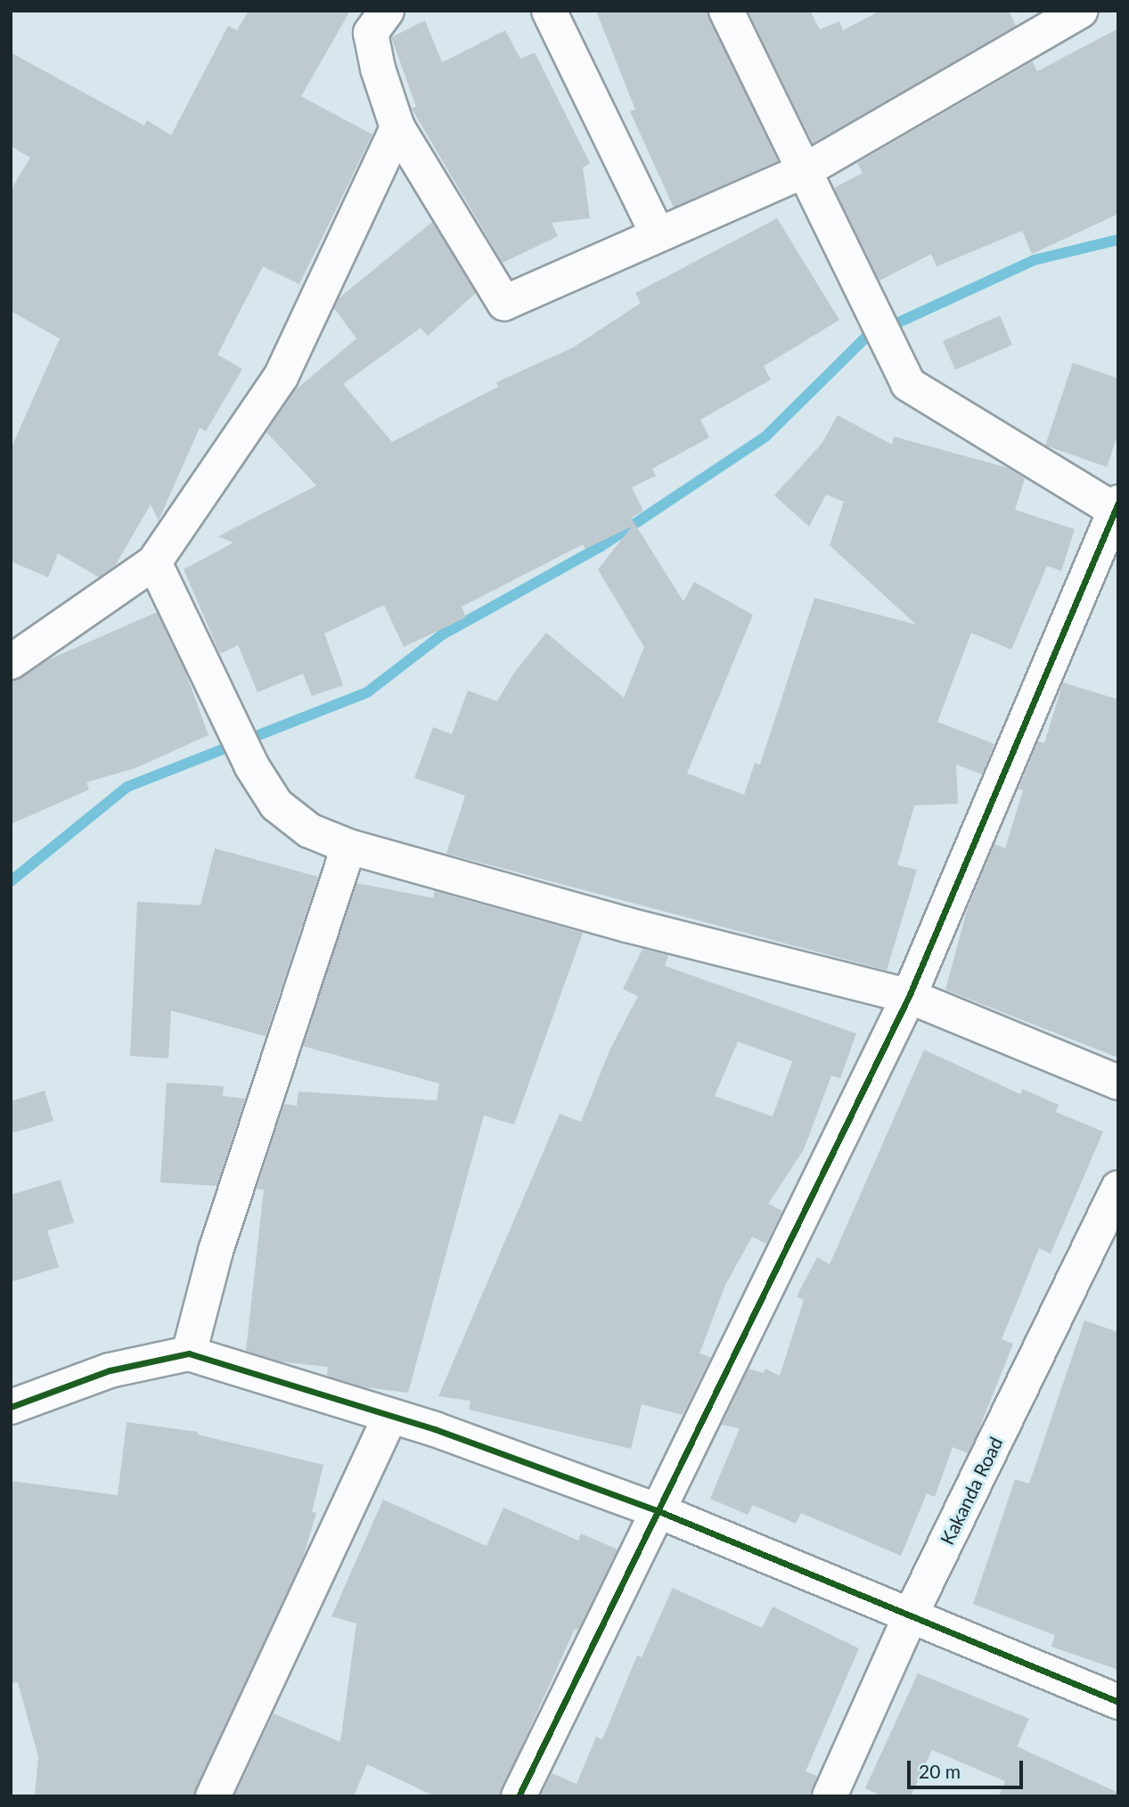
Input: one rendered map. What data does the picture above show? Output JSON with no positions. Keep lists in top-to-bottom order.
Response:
{
  "streets": {
    "street": ["Kakanda Road"]
  },
  "scale_bar": "20 m"
}
